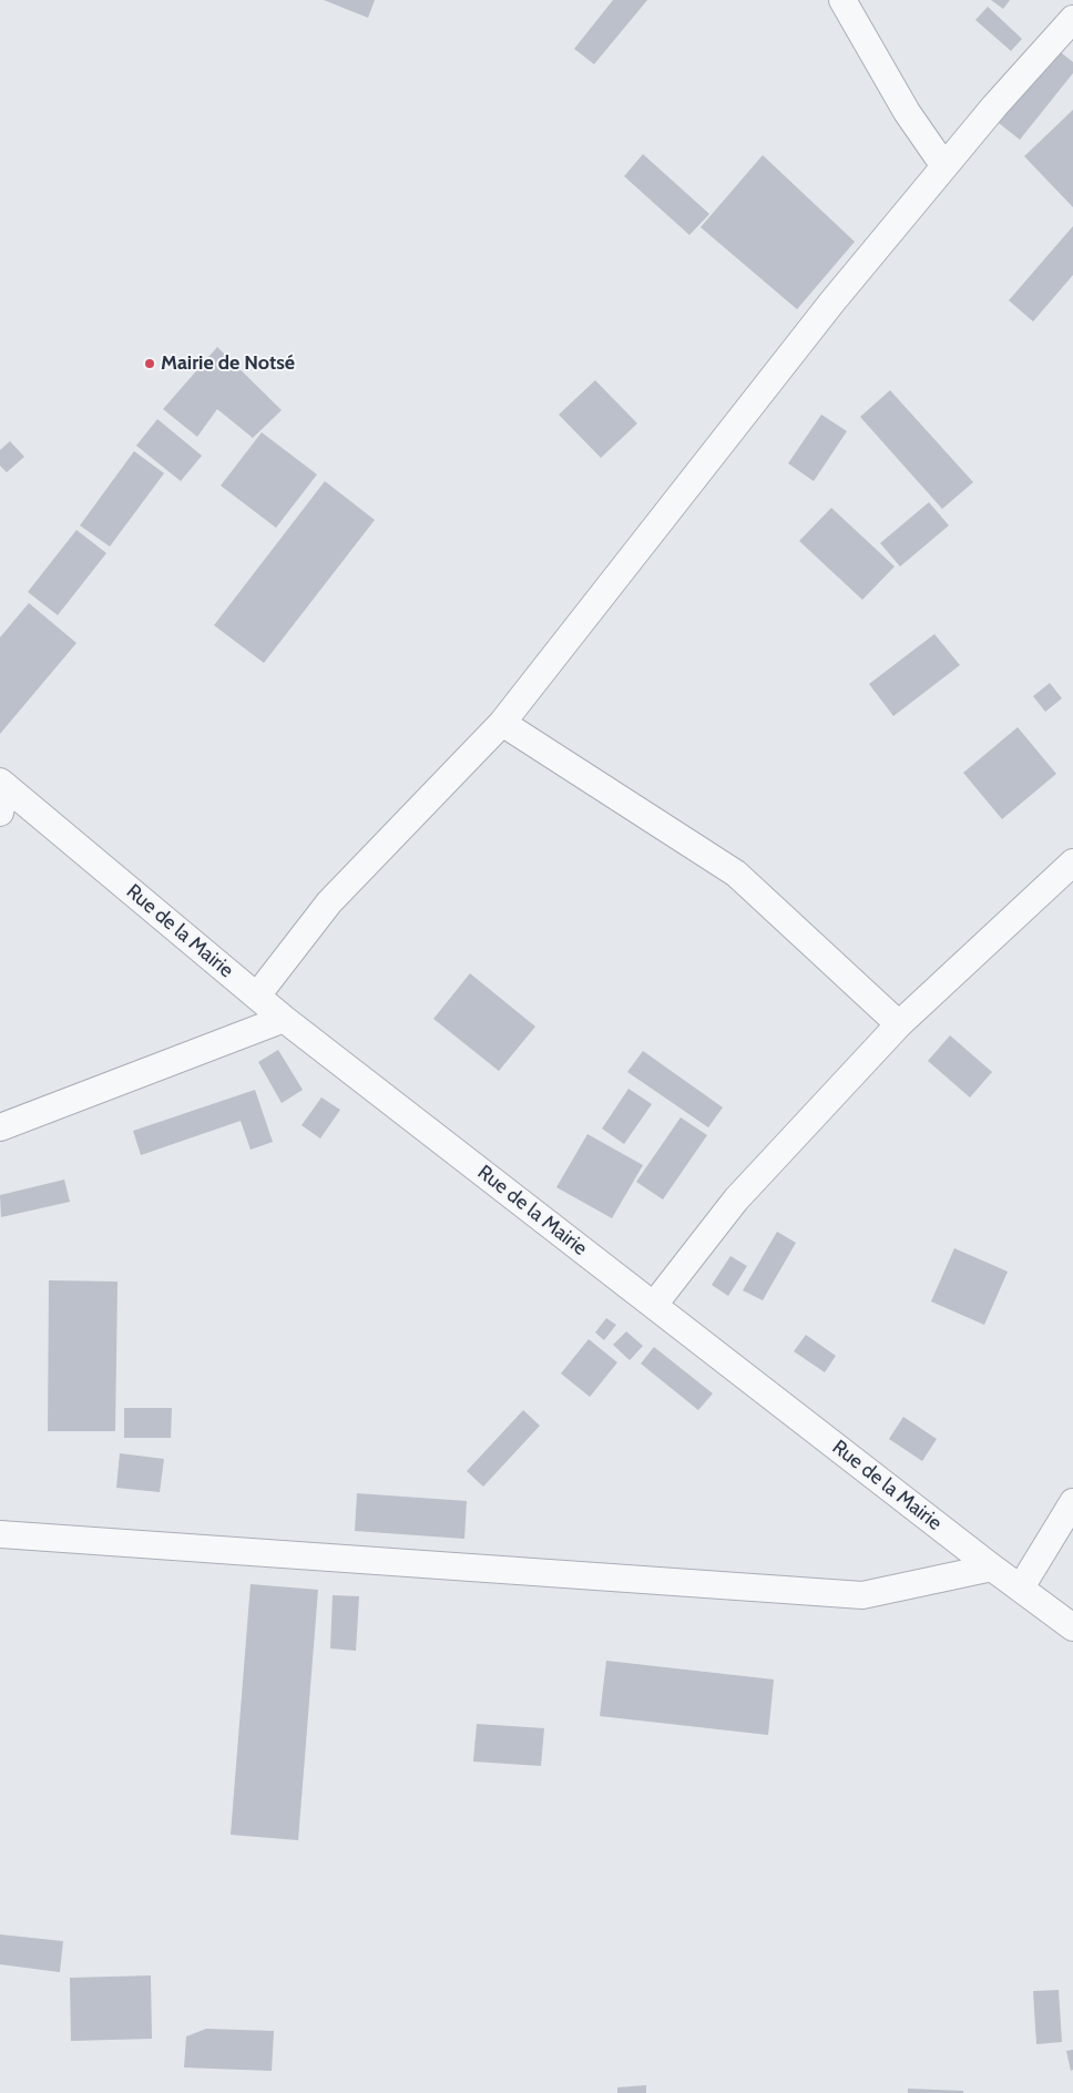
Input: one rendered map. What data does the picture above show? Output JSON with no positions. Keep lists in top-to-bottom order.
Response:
{
  "streets": {
    "street": ["Rue de la Mairie"]
  },
  "places": ["Mairie de Notsé"]
}
